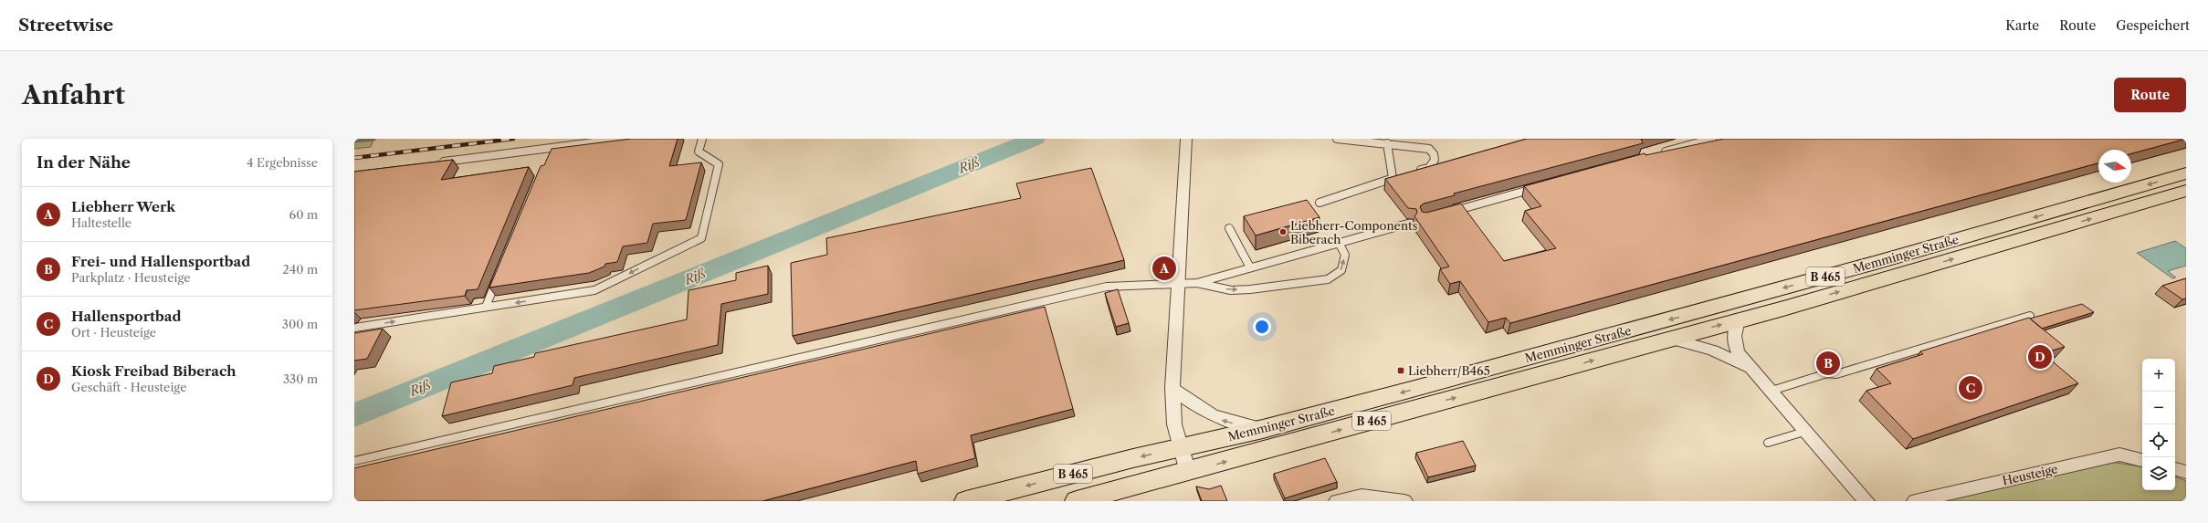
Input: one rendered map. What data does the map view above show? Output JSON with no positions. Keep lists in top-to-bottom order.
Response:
{
  "streets": {
    "main road": ["Memminger Straße", "B 465"],
    "street": ["Heusteige"]
  },
  "water": ["Riß"],
  "places": {
    "other": ["Liebherr-Components Biberach"],
    "transit": ["Liebherr/B465"]
  },
  "north": "right",
  "page": {
    "header": "Streetwise",
    "nav": ["Karte", "Route", "Gespeichert"],
    "buttons": "Route",
    "title": "Anfahrt",
    "heading": ["In der Nähe", "4 Ergebnisse"],
    "list": [
      {
        "mark": "A",
        "name": "Liebherr Werk",
        "note": "Haltestelle",
        "value": "60 m"
      },
      {
        "mark": "B",
        "name": "Frei- und Hallensportbad",
        "note": "Parkplatz · Heusteige",
        "value": "240 m"
      },
      {
        "mark": "C",
        "name": "Hallensportbad",
        "note": "Ort · Heusteige",
        "value": "300 m"
      },
      {
        "mark": "D",
        "name": "Kiosk Freibad Biberach",
        "note": "Geschäft · Heusteige",
        "value": "330 m"
      }
    ],
    "pins": [
      "A",
      "D",
      "B",
      "C"
    ],
    "map_buttons": ["+", "−"]
  }
}
